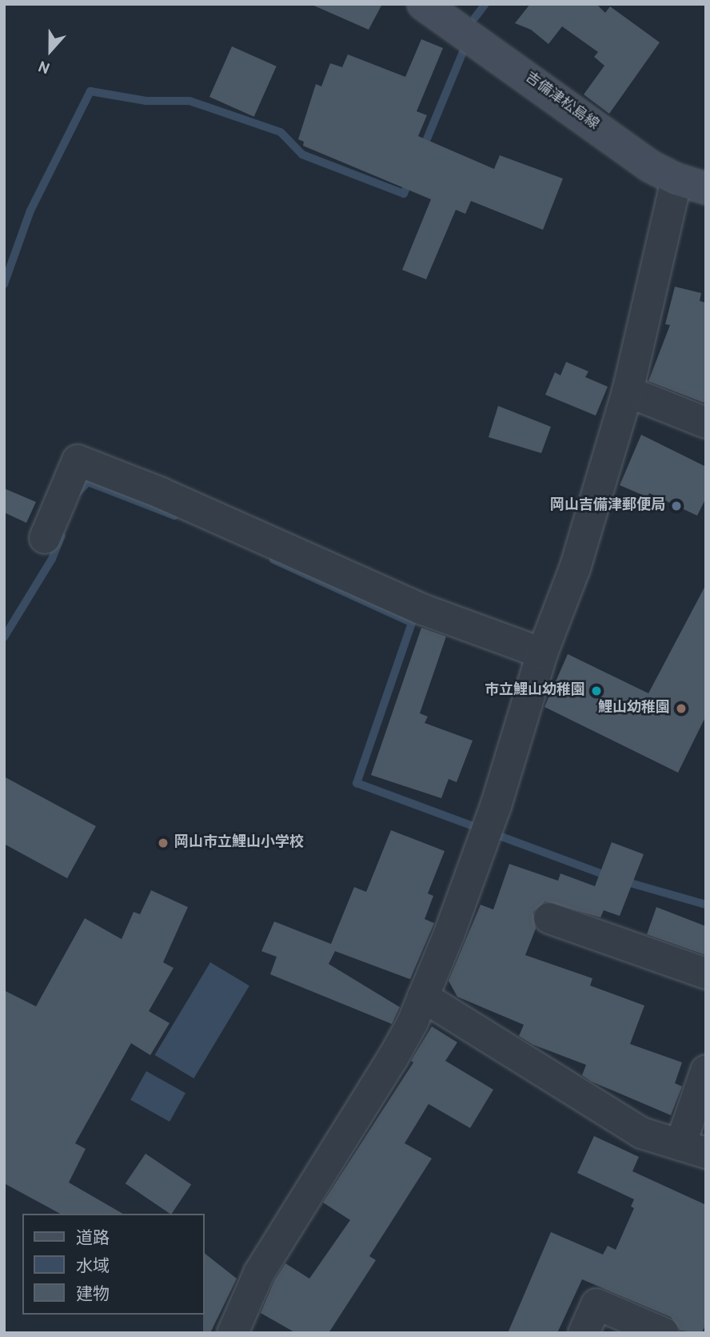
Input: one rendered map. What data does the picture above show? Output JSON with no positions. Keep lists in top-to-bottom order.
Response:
{
  "streets": {
    "main road": ["吉備津松島線"]
  },
  "places": [
    "岡山吉備津郵便局",
    "市立鯉山幼稚園",
    "鯉山幼稚園",
    "岡山市立鯉山小学校"
  ],
  "legend": ["道路", "水域", "建物"],
  "north": "bottom"
}
